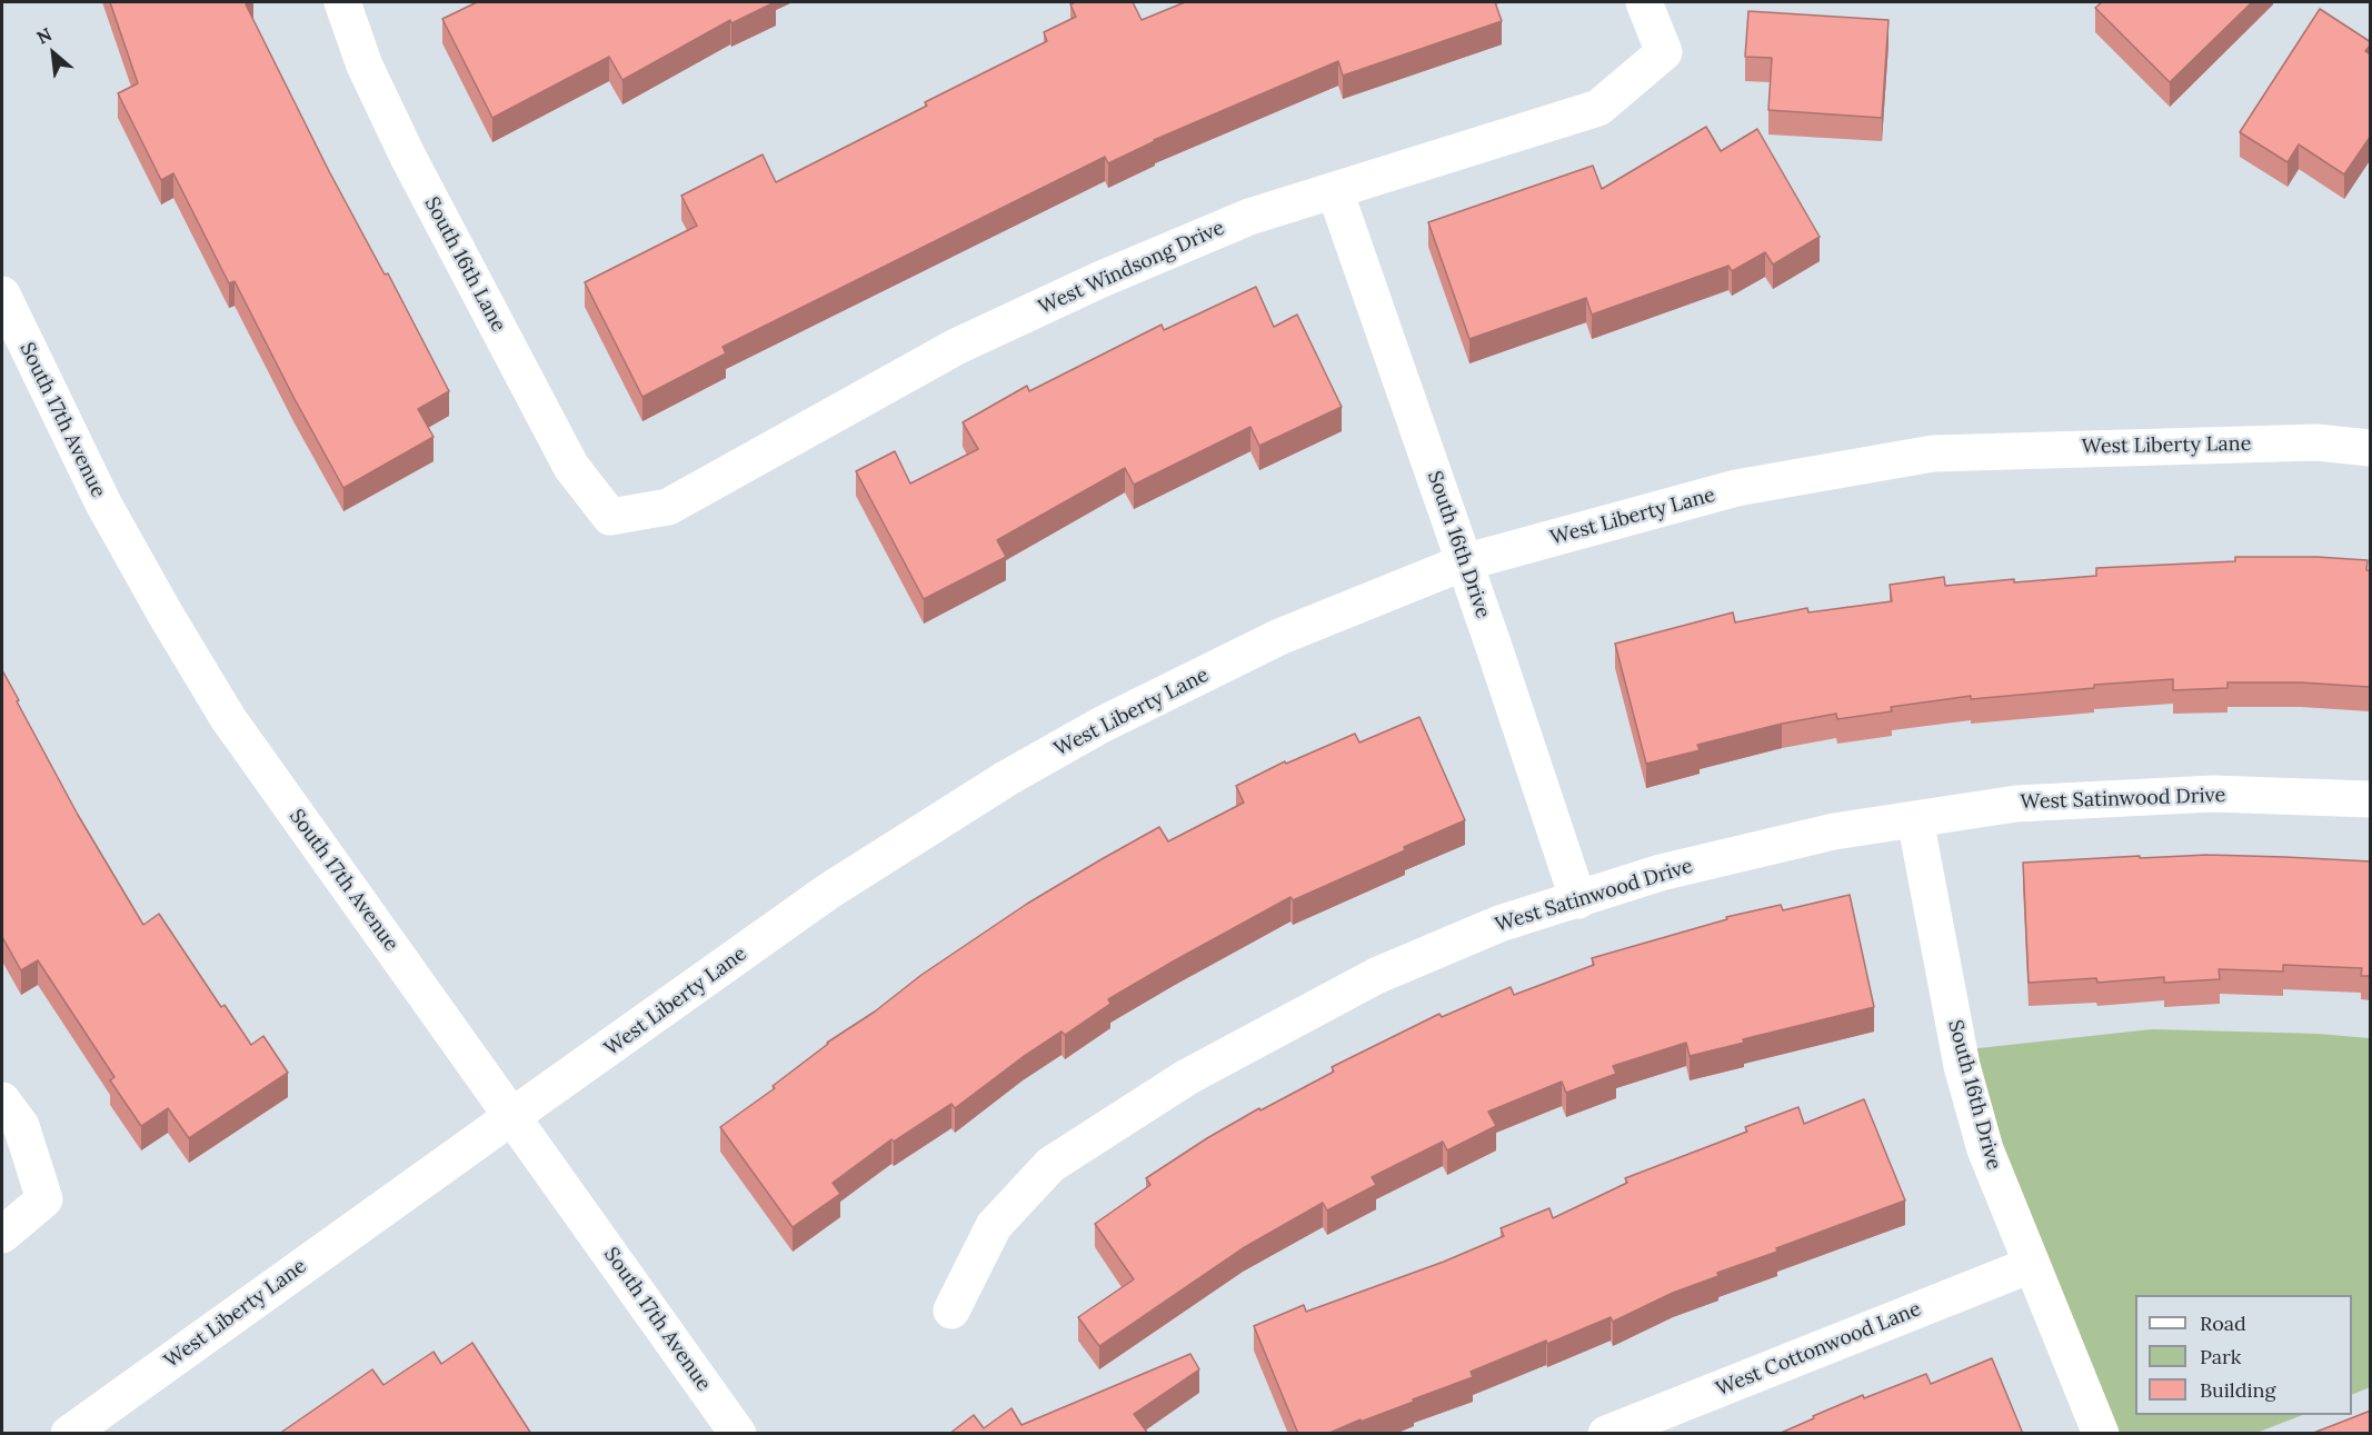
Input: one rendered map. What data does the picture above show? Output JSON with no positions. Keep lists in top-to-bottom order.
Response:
{
  "streets": {
    "street": [
      "South 16th Lane",
      "West Windsong Drive",
      "South 17th Avenue",
      "West Liberty Lane",
      "South 16th Drive",
      "West Satinwood Drive",
      "West Cottonwood Lane"
    ]
  },
  "crossings": [
    ["South 16th Lane", "West Windsong Drive"],
    ["West Windsong Drive", "South 16th Drive"],
    ["South 17th Avenue", "West Liberty Lane"],
    ["West Liberty Lane", "South 16th Drive"],
    ["South 16th Drive", "West Satinwood Drive"],
    ["South 16th Drive", "West Cottonwood Lane"]
  ],
  "legend": ["Road", "Park", "Building"],
  "north": "top left"
}
